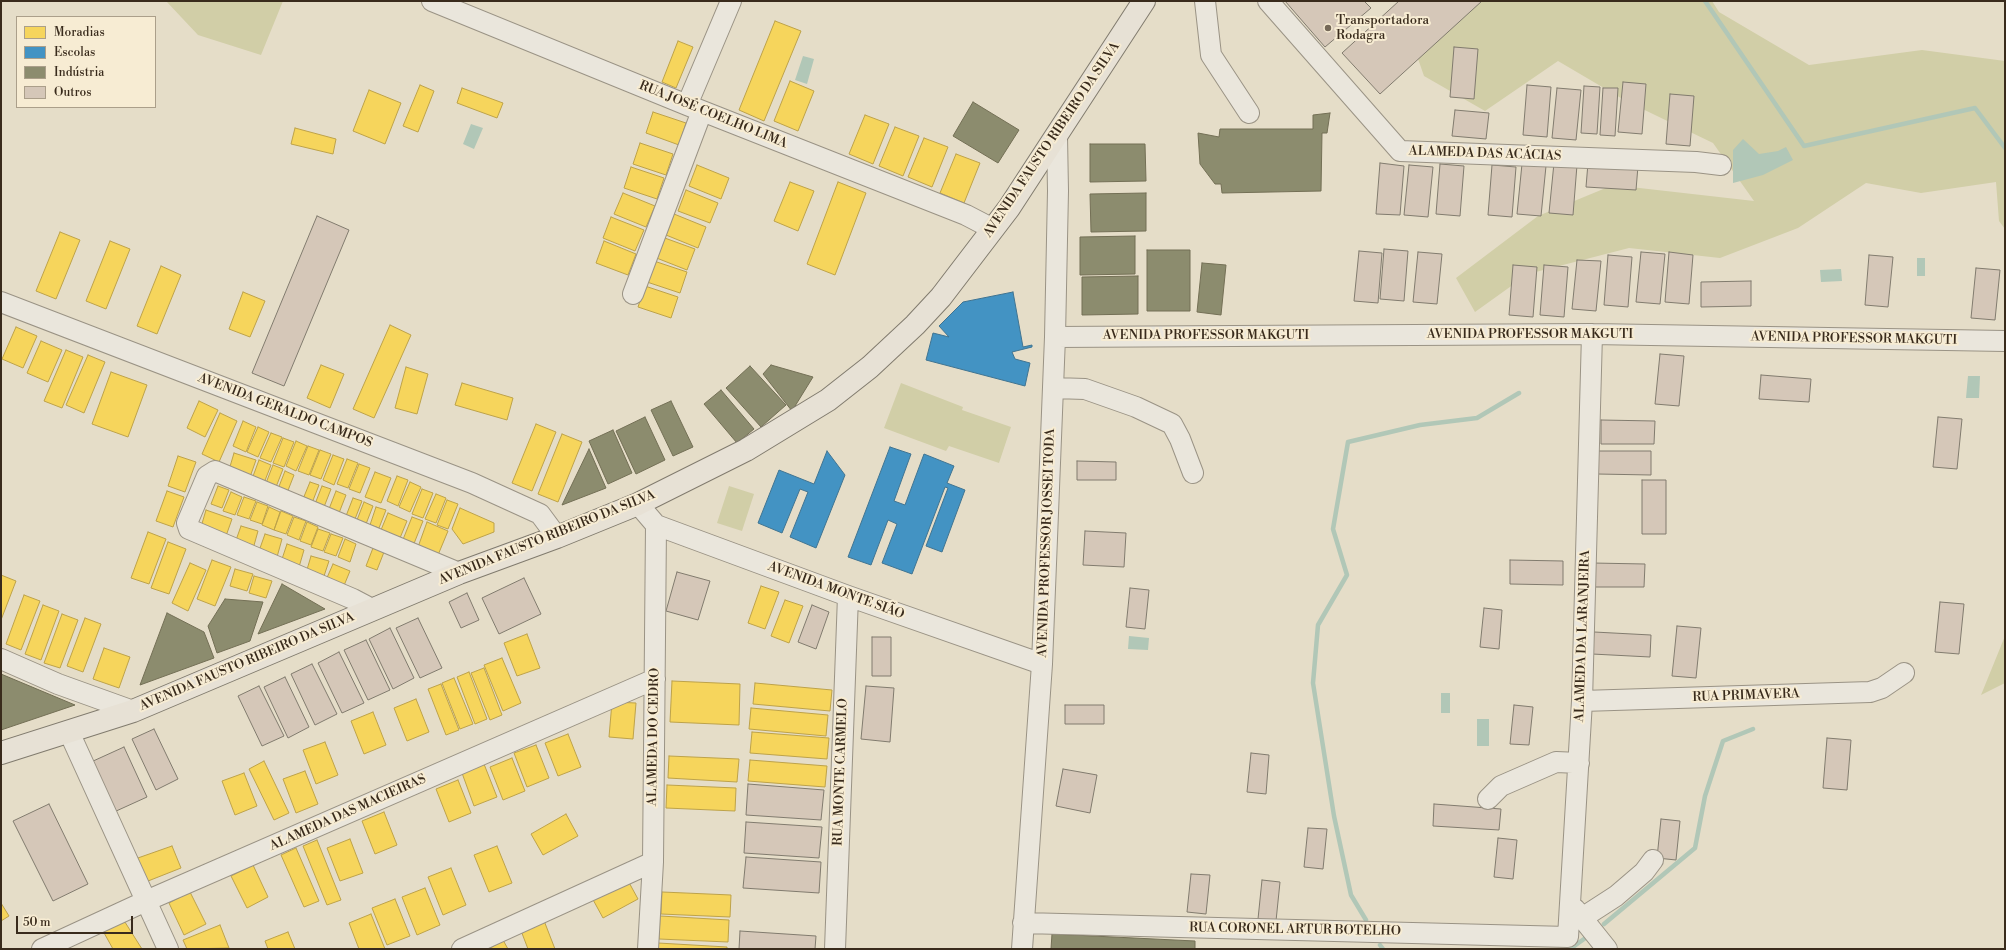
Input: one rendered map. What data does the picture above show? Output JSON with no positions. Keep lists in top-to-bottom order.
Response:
{
  "streets": {
    "main road": ["AVENIDA FAUSTO RIBEIRO DA SILVA"],
    "street": [
      "RUA JOSÉ COELHO LIMA",
      "ALAMEDA DAS ACÁCIAS",
      "AVENIDA PROFESSOR MAKGUTI",
      "AVENIDA GERALDO CAMPOS",
      "AVENIDA PROFESSOR JOSSEI TODA",
      "AVENIDA MONTE SIÃO",
      "ALAMEDA DA LARANJEIRA",
      "RUA PRIMAVERA",
      "ALAMEDA DO CEDRO",
      "RUA MONTE CARMELO",
      "ALAMEDA DAS MACIEIRAS",
      "RUA CORONEL ARTUR BOTELHO"
    ]
  },
  "crossings": [
    ["RUA JOSÉ COELHO LIMA", "AVENIDA FAUSTO RIBEIRO DA SILVA"],
    ["AVENIDA FAUSTO RIBEIRO DA SILVA", "AVENIDA GERALDO CAMPOS"],
    ["AVENIDA FAUSTO RIBEIRO DA SILVA", "AVENIDA PROFESSOR JOSSEI TODA"],
    ["AVENIDA FAUSTO RIBEIRO DA SILVA", "AVENIDA MONTE SIÃO"],
    ["AVENIDA PROFESSOR MAKGUTI", "AVENIDA PROFESSOR JOSSEI TODA"],
    ["AVENIDA PROFESSOR MAKGUTI", "ALAMEDA DA LARANJEIRA"],
    ["AVENIDA PROFESSOR JOSSEI TODA", "AVENIDA MONTE SIÃO"],
    ["AVENIDA PROFESSOR JOSSEI TODA", "RUA CORONEL ARTUR BOTELHO"],
    ["AVENIDA MONTE SIÃO", "ALAMEDA DO CEDRO"],
    ["AVENIDA MONTE SIÃO", "RUA MONTE CARMELO"],
    ["ALAMEDA DA LARANJEIRA", "RUA PRIMAVERA"],
    ["ALAMEDA DA LARANJEIRA", "RUA CORONEL ARTUR BOTELHO"],
    ["ALAMEDA DO CEDRO", "ALAMEDA DAS MACIEIRAS"]
  ],
  "places": ["Transportadora Rodagra"],
  "legend": [
    "Moradias",
    "Escolas",
    "Indústria",
    "Outros"
  ],
  "scale_bar": "50 m"
}
